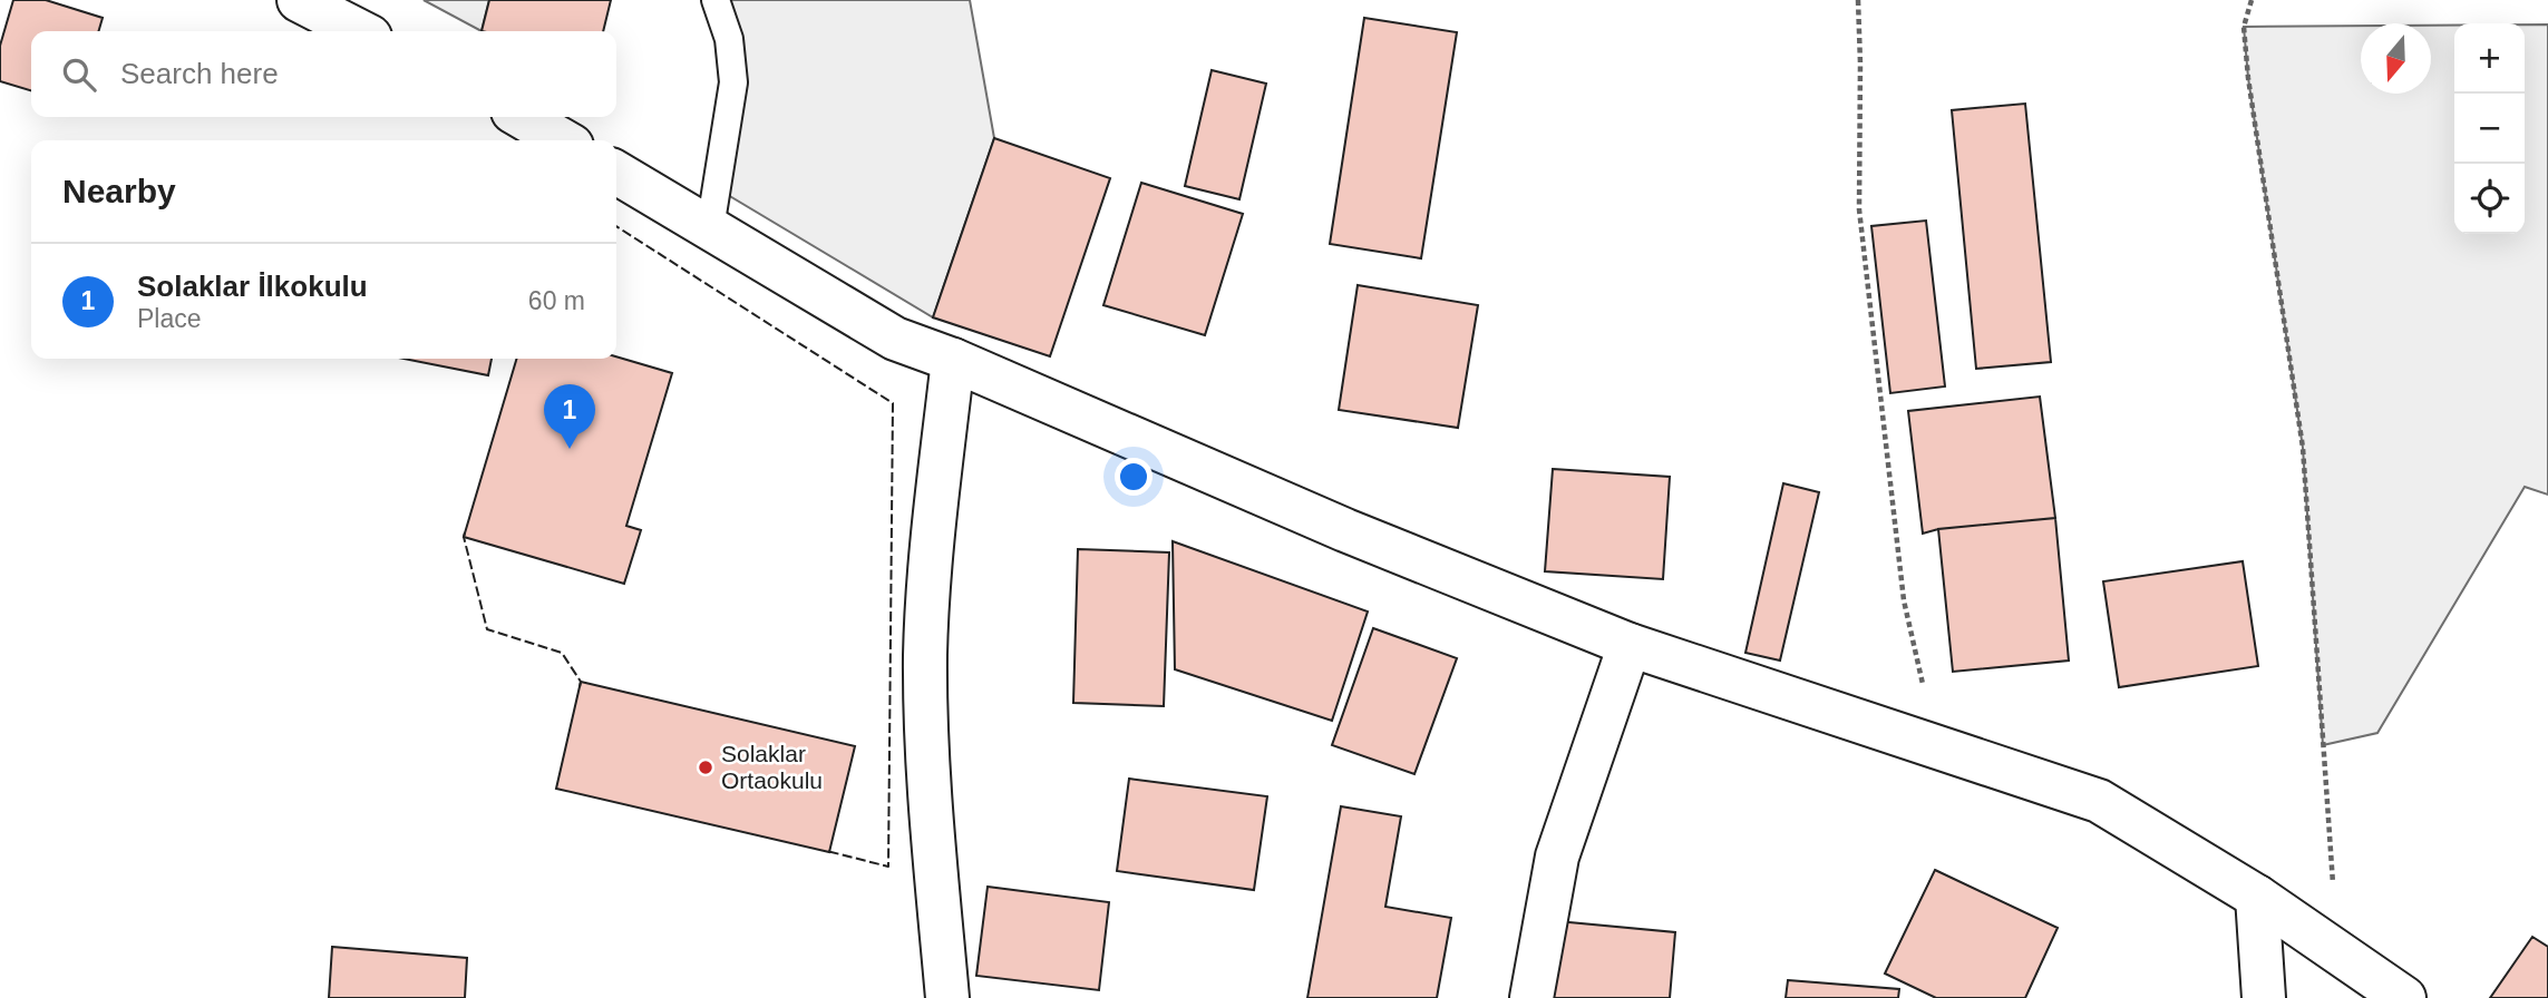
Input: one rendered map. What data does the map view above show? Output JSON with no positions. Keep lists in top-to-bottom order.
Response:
{
  "places": ["Solaklar Ortaokulu"],
  "north": "bottom",
  "page": {
    "map_buttons": ["+", "−"],
    "search": "Search here",
    "heading": "Nearby",
    "list": [
      {
        "mark": "1",
        "name": "Solaklar İlkokulu",
        "note": "Place",
        "value": "60 m"
      }
    ],
    "pins": "1"
  }
}
